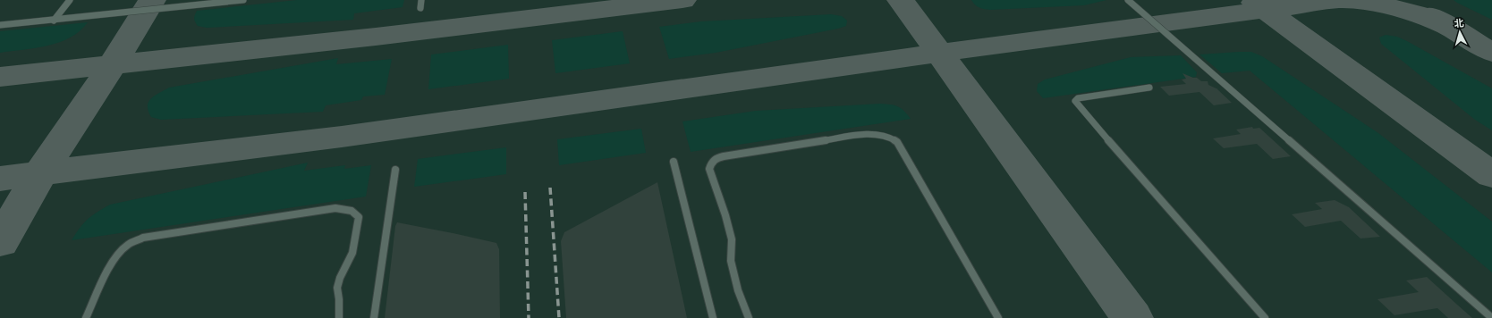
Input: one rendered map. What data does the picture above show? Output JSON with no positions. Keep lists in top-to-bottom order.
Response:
{
  "north": "top"
}
